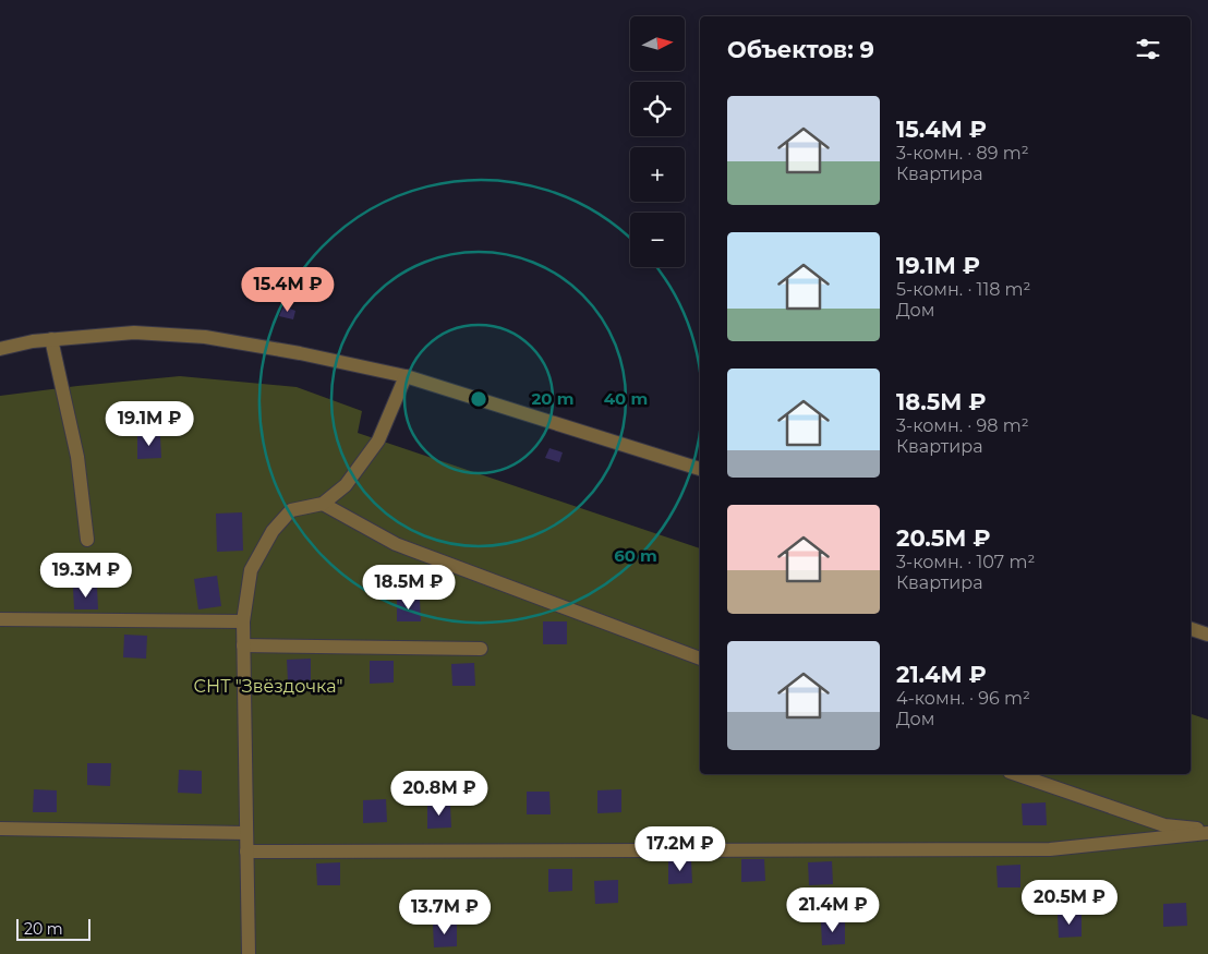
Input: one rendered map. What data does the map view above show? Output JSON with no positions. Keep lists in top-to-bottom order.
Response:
{
  "parks": ["СНТ \"Звёздочка\""],
  "scale_bar": "20 m",
  "north": "right",
  "page": {
    "map_buttons": ["+", "−"],
    "heading": "Объектов: 9",
    "list": [
      {
        "name": "15.4M ₽",
        "note": "3-комн. · 89 m² · Квартира"
      },
      {
        "name": "19.1M ₽",
        "note": "5-комн. · 118 m² · Дом"
      },
      {
        "name": "18.5M ₽",
        "note": "3-комн. · 98 m² · Квартира"
      },
      {
        "name": "20.5M ₽",
        "note": "3-комн. · 107 m² · Квартира"
      },
      {
        "name": "21.4M ₽",
        "note": "4-комн. · 96 m² · Дом"
      }
    ],
    "price": [
      "15.4M ₽",
      "19.1M ₽",
      "19.3M ₽",
      "18.5M ₽",
      "20.8M ₽",
      "17.2M ₽",
      "20.5M ₽",
      "21.4M ₽",
      "13.7M ₽"
    ],
    "scale": "20 m"
  },
  "rings": ["20 m", "40 m", "60 m"]
}
